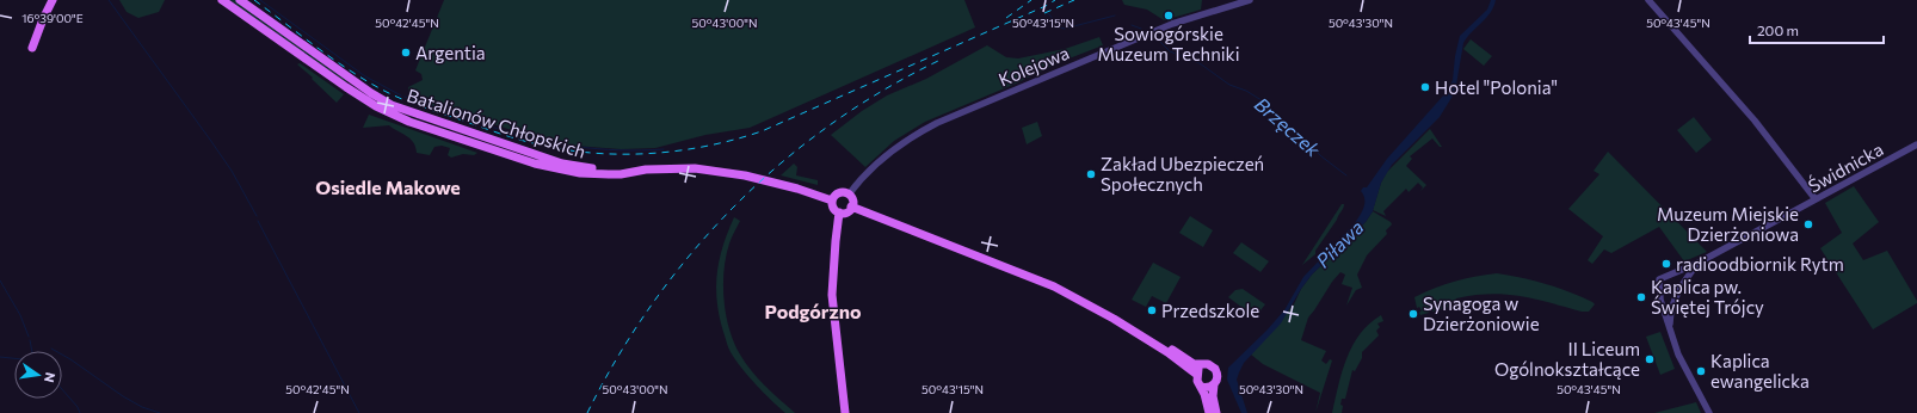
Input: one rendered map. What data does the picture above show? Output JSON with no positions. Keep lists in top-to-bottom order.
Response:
{
  "streets": {
    "main road": ["Batalionów Chłopskich"],
    "street": ["Kolejowa", "Świdnicka"]
  },
  "crossings": [
    ["Kolejowa", "Batalionów Chłopskich"]
  ],
  "districts": ["Osiedle Makowe", "Podgórzno"],
  "water": ["Brzęczek", "Piława"],
  "places": [
    "Sowiogórskie Muzeum Techniki",
    "Argentia",
    "Hotel \"Polonia\"",
    "Zakład Ubezpieczeń Społecznych",
    "Muzeum Miejskie Dzierżoniowa",
    "radioodbiornik Rytm",
    "Kaplica pw. Świętej Trójcy",
    "Przedszkole",
    "Synagoga w Dzierżoniowie",
    "II Liceum Ogólnokształcące",
    "Kaplica ewangelicka"
  ],
  "scale_bar": "200 m",
  "north": "right",
  "coordinates": [
    "16°39'00\"E",
    "50°42'45\"N",
    "50°43'00\"N",
    "50°43'15\"N",
    "50°43'30\"N",
    "50°43'45\"N"
  ]
}
